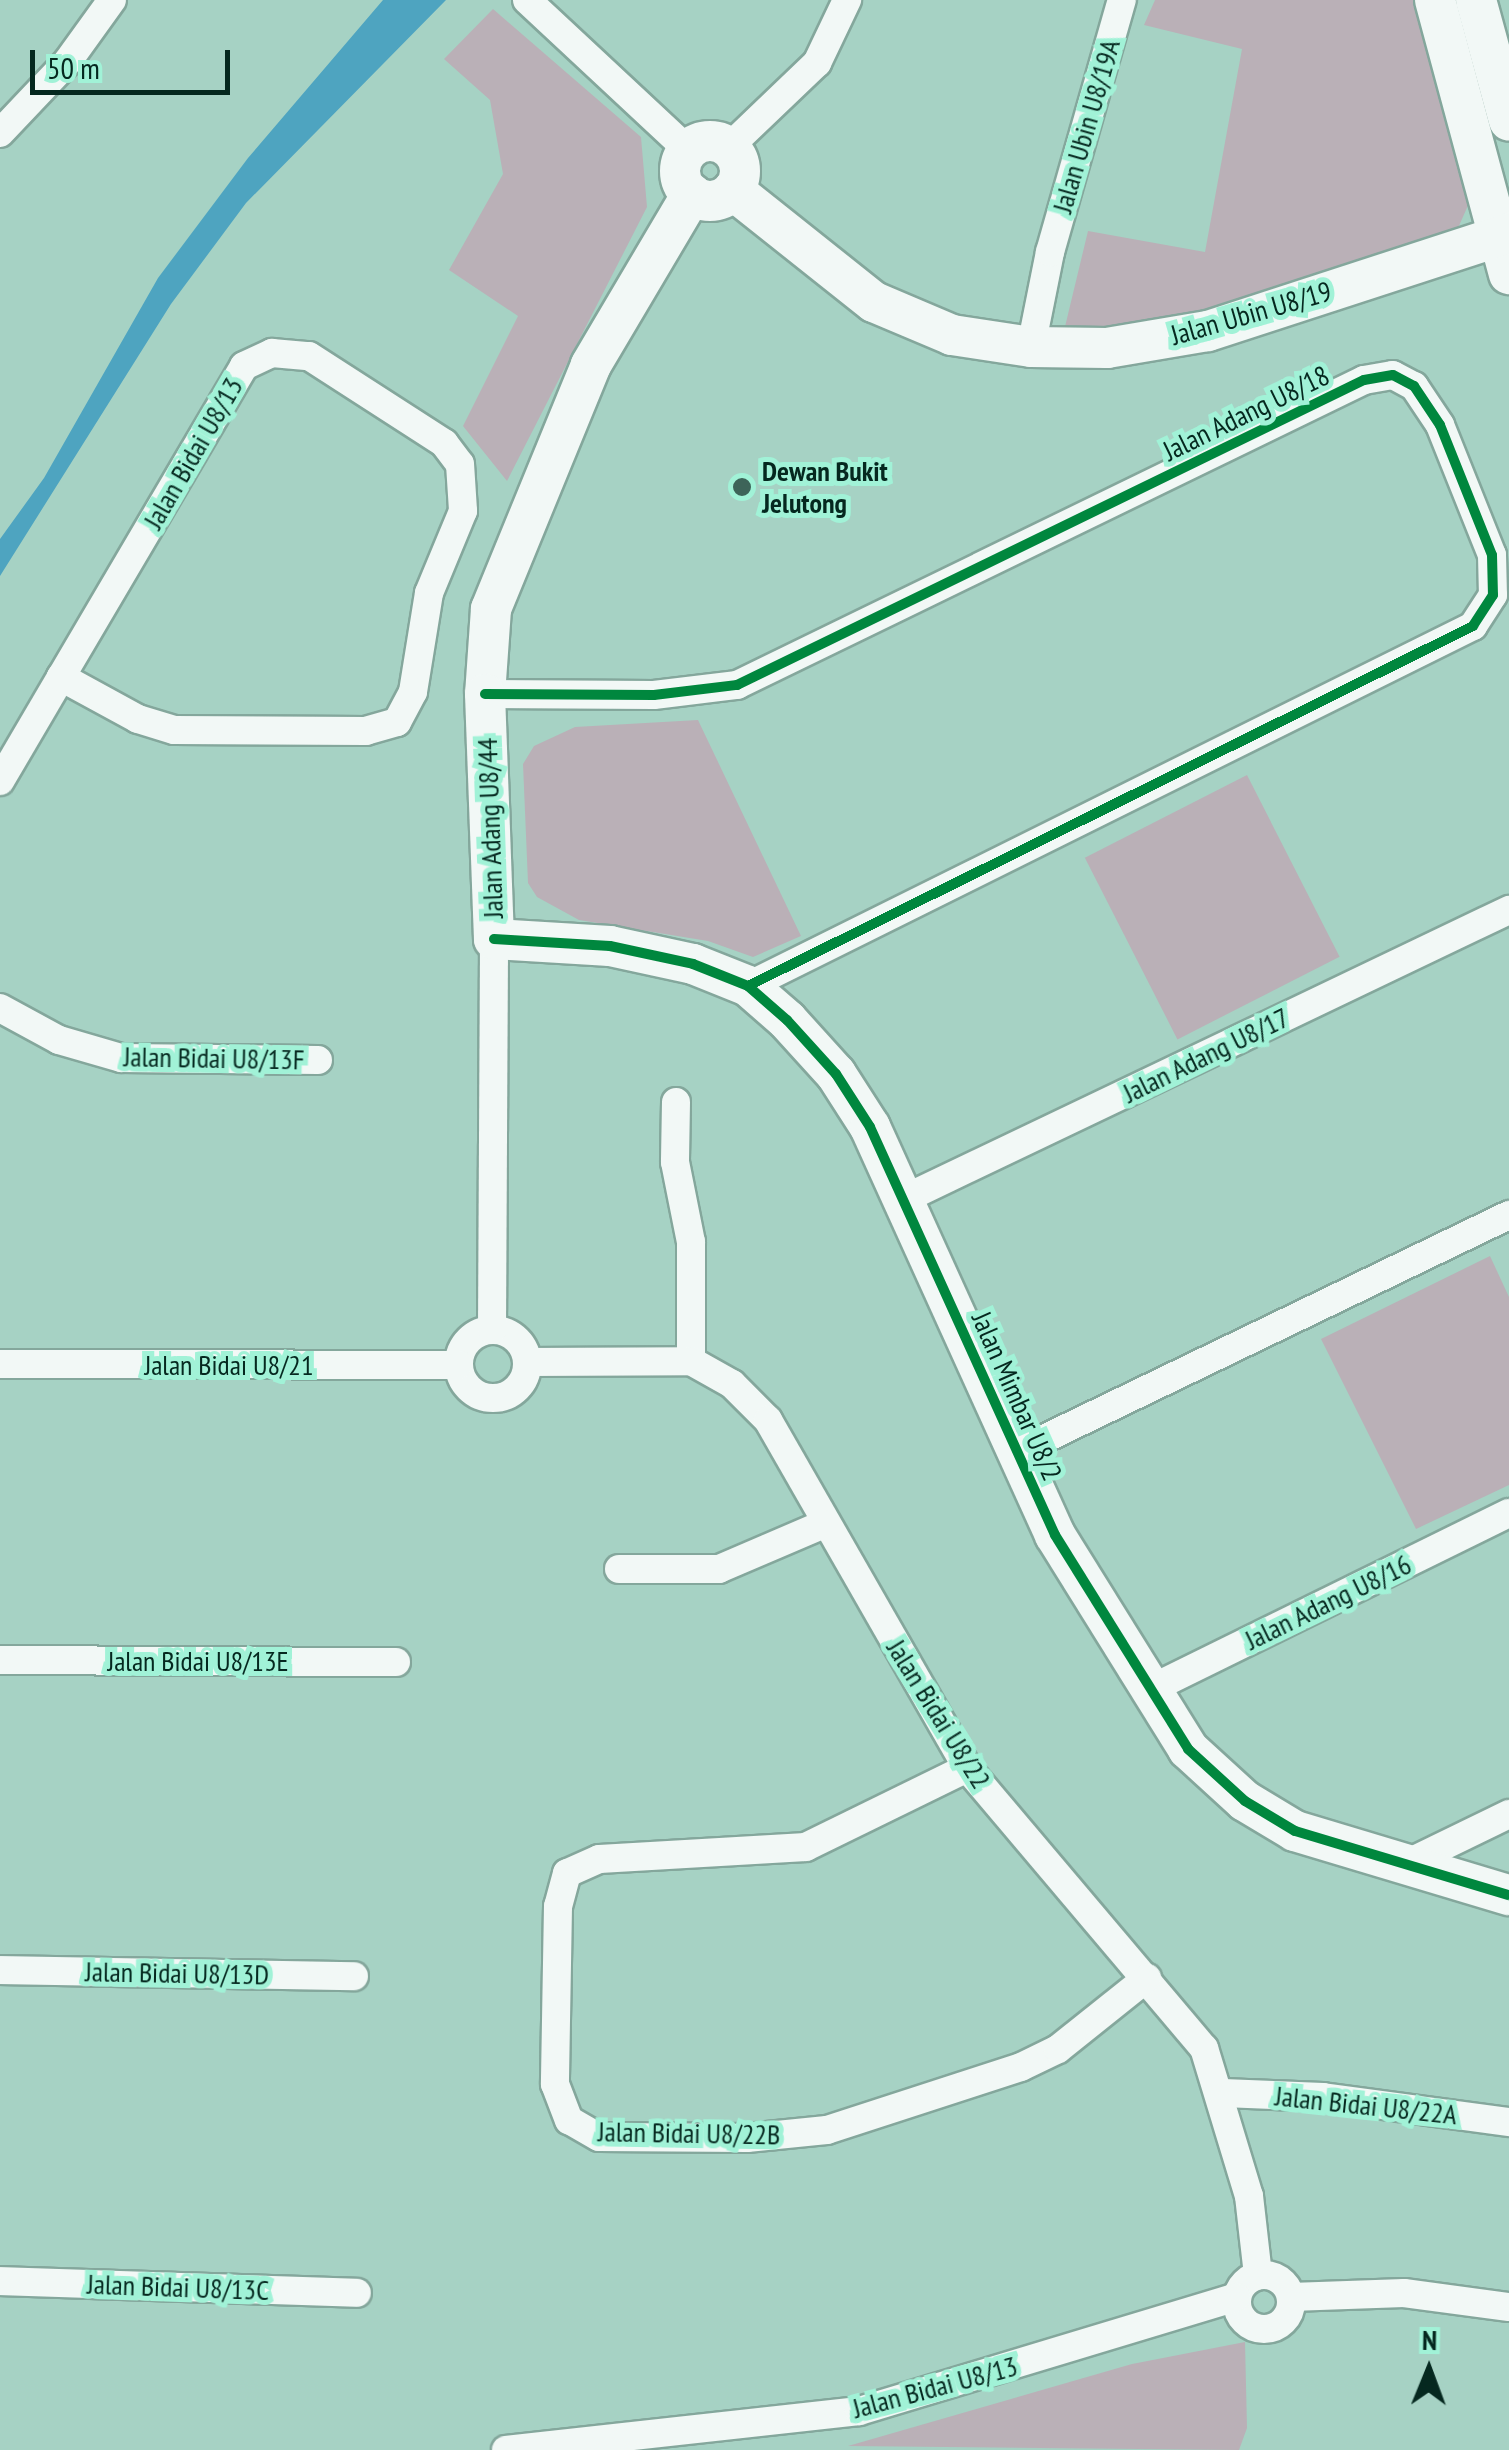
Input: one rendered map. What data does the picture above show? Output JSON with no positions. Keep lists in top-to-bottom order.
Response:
{
  "streets": {
    "street": [
      "Jalan Ubin U8/19A",
      "Jalan Ubin U8/19",
      "Jalan Adang U8/18",
      "Jalan Bidai U8/13",
      "Jalan Adang U8/44",
      "Jalan Adang U8/17",
      "Jalan Bidai U8/13F",
      "Jalan Bidai U8/21",
      "Jalan Mimbar U8/2",
      "Jalan Adang U8/16",
      "Jalan Bidai U8/13E",
      "Jalan Bidai U8/22",
      "Jalan Bidai U8/13D",
      "Jalan Bidai U8/22A",
      "Jalan Bidai U8/22B",
      "Jalan Bidai U8/13C"
    ]
  },
  "crossings": [
    ["Jalan Ubin U8/19A", "Jalan Ubin U8/19"],
    ["Jalan Ubin U8/19", "Jalan Adang U8/44"],
    ["Jalan Adang U8/18", "Jalan Adang U8/44"],
    ["Jalan Adang U8/18", "Jalan Mimbar U8/2"],
    ["Jalan Bidai U8/13", "Jalan Bidai U8/22"],
    ["Jalan Adang U8/44", "Jalan Bidai U8/21"],
    ["Jalan Adang U8/44", "Jalan Mimbar U8/2"],
    ["Jalan Adang U8/17", "Jalan Mimbar U8/2"],
    ["Jalan Mimbar U8/2", "Jalan Adang U8/16"],
    ["Jalan Bidai U8/22", "Jalan Bidai U8/22A"],
    ["Jalan Bidai U8/22", "Jalan Bidai U8/22B"]
  ],
  "places": ["Dewan Bukit Jelutong"],
  "scale_bar": "50 m",
  "north": "top"
}
